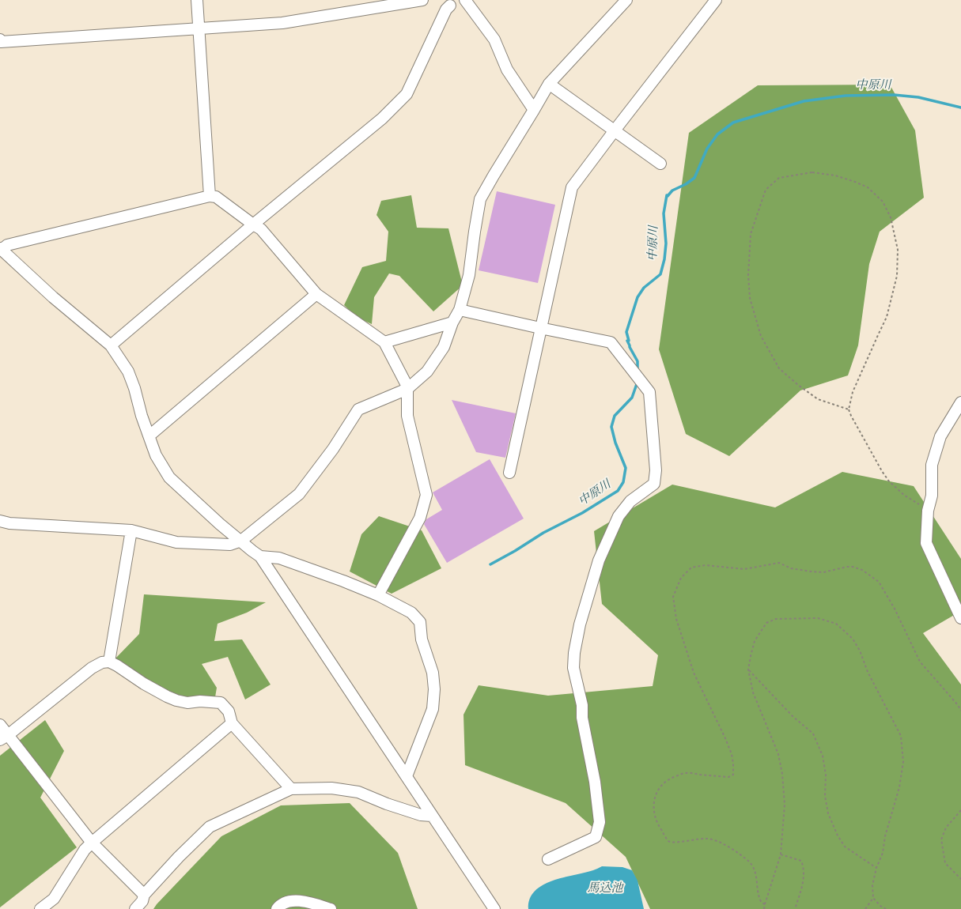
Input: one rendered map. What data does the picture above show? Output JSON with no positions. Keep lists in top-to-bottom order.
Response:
{
  "water": ["中原川", "馬込池"]
}
